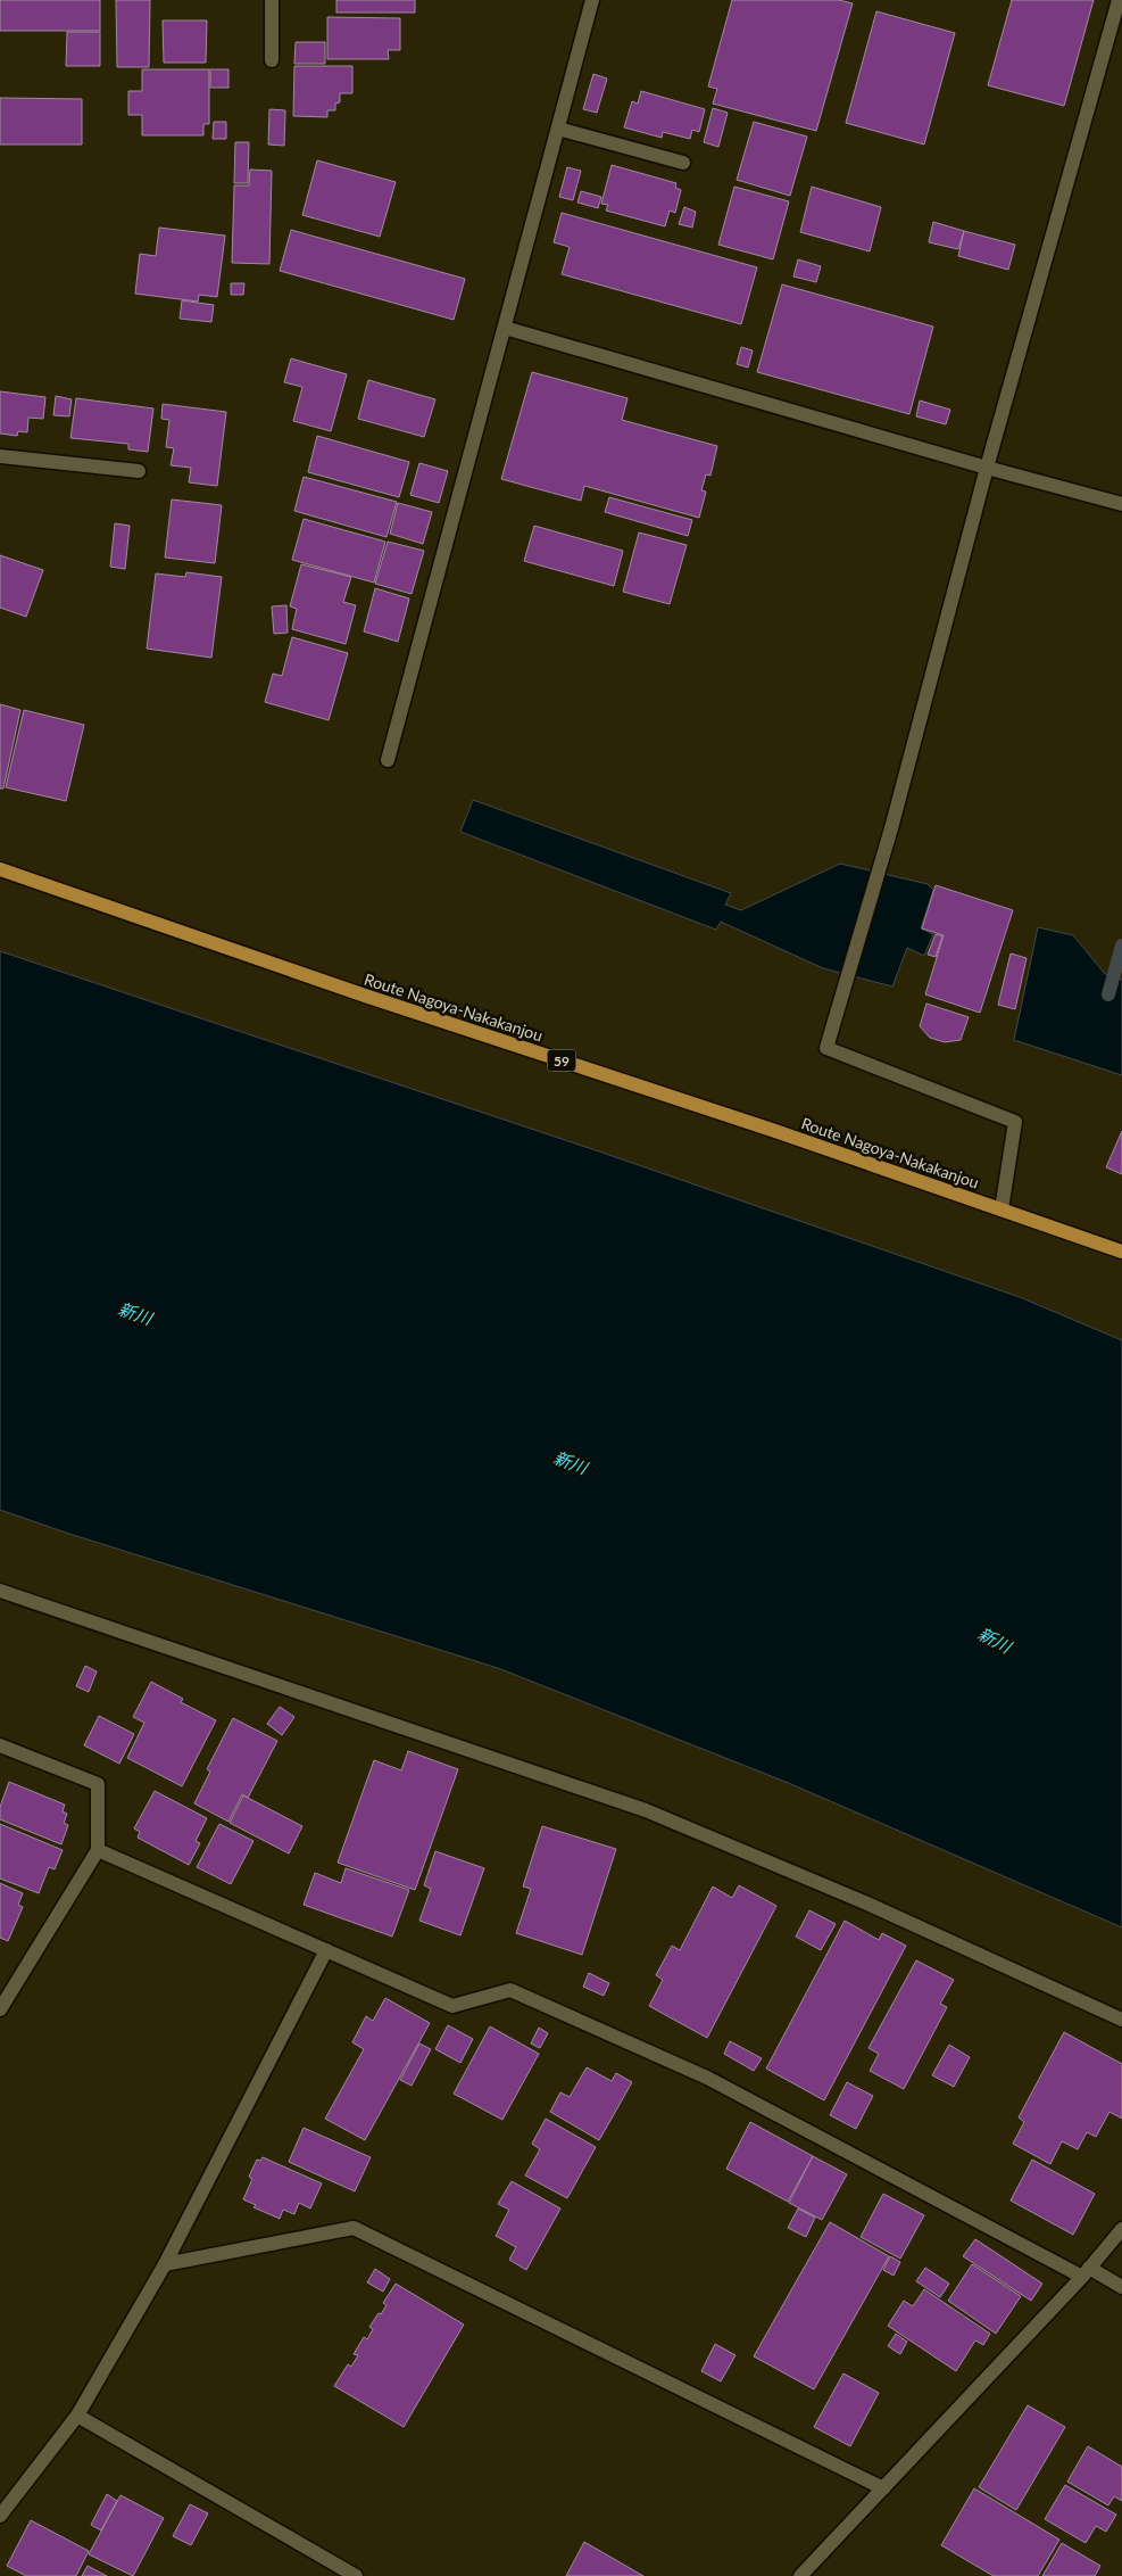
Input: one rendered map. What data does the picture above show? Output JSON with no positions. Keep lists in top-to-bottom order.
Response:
{
  "streets": {
    "main road": ["Route Nagoya-Nakakanjou", "59"]
  },
  "water": ["新川"]
}
